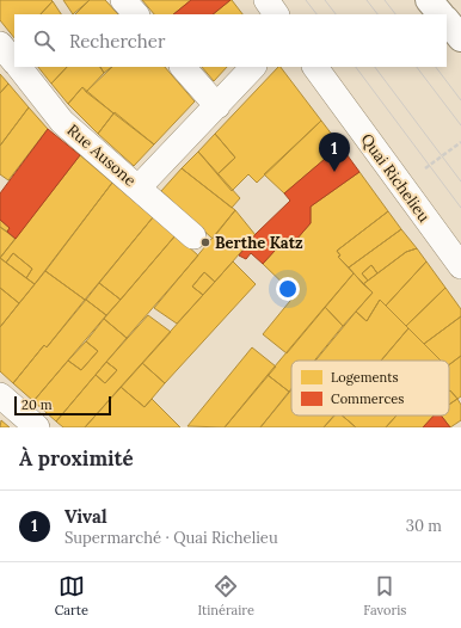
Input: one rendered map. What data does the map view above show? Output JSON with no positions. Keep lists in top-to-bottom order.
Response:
{
  "streets": {
    "street": ["Rue Ausone", "Quai Richelieu"]
  },
  "places": ["Berthe Katz"],
  "legend": ["Logements", "Commerces"],
  "scale_bar": "20 m",
  "page": {
    "search": "Rechercher",
    "pins": "1",
    "scale": "20 m",
    "heading": "À proximité",
    "list": [
      {
        "mark": "1",
        "name": "Vival",
        "note": "Supermarché · Quai Richelieu",
        "value": "30 m"
      }
    ],
    "nav": ["Carte", "Itinéraire", "Favoris"]
  }
}
